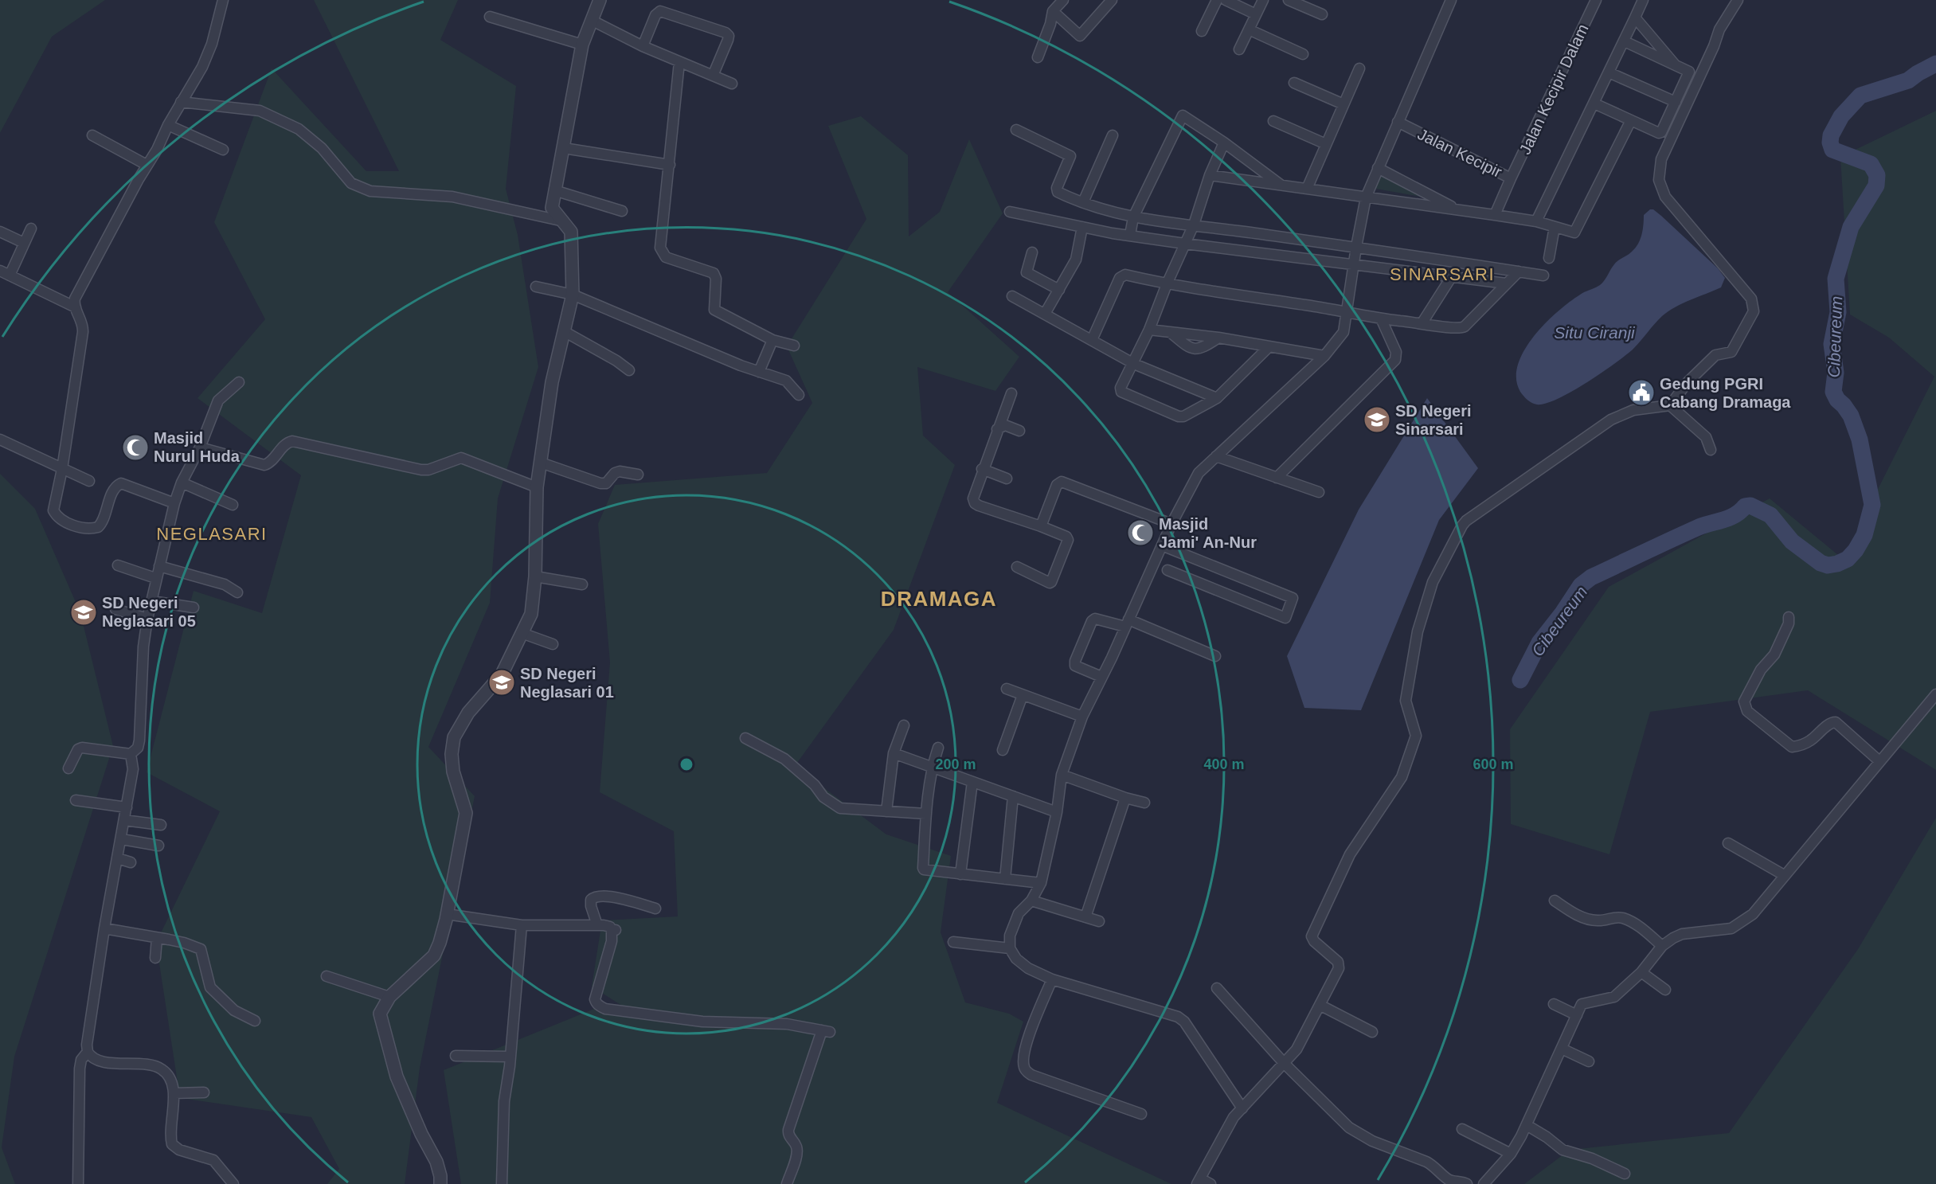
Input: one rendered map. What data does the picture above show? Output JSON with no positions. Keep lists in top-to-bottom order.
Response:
{
  "streets": {
    "street": ["Jalan Kecipir Dalam", "Jalan Kecipir"]
  },
  "crossings": [
    ["Jalan Kecipir Dalam", "Jalan Kecipir"]
  ],
  "districts": ["SINARSARI", "NEGLASARI", "DRAMAGA"],
  "water": ["Situ Ciranji", "Cibeureum"],
  "places": {
    "public building": ["Gedung PGRI Cabang Dramaga"],
    "school or university": ["SD Negeri Sinarsari", "SD Negeri Neglasari 05", "SD Negeri Neglasari 01"],
    "mosque": ["Masjid Nurul Huda", "Masjid Jami' An-Nur"]
  },
  "rings": ["200 m", "400 m", "600 m"]
}
